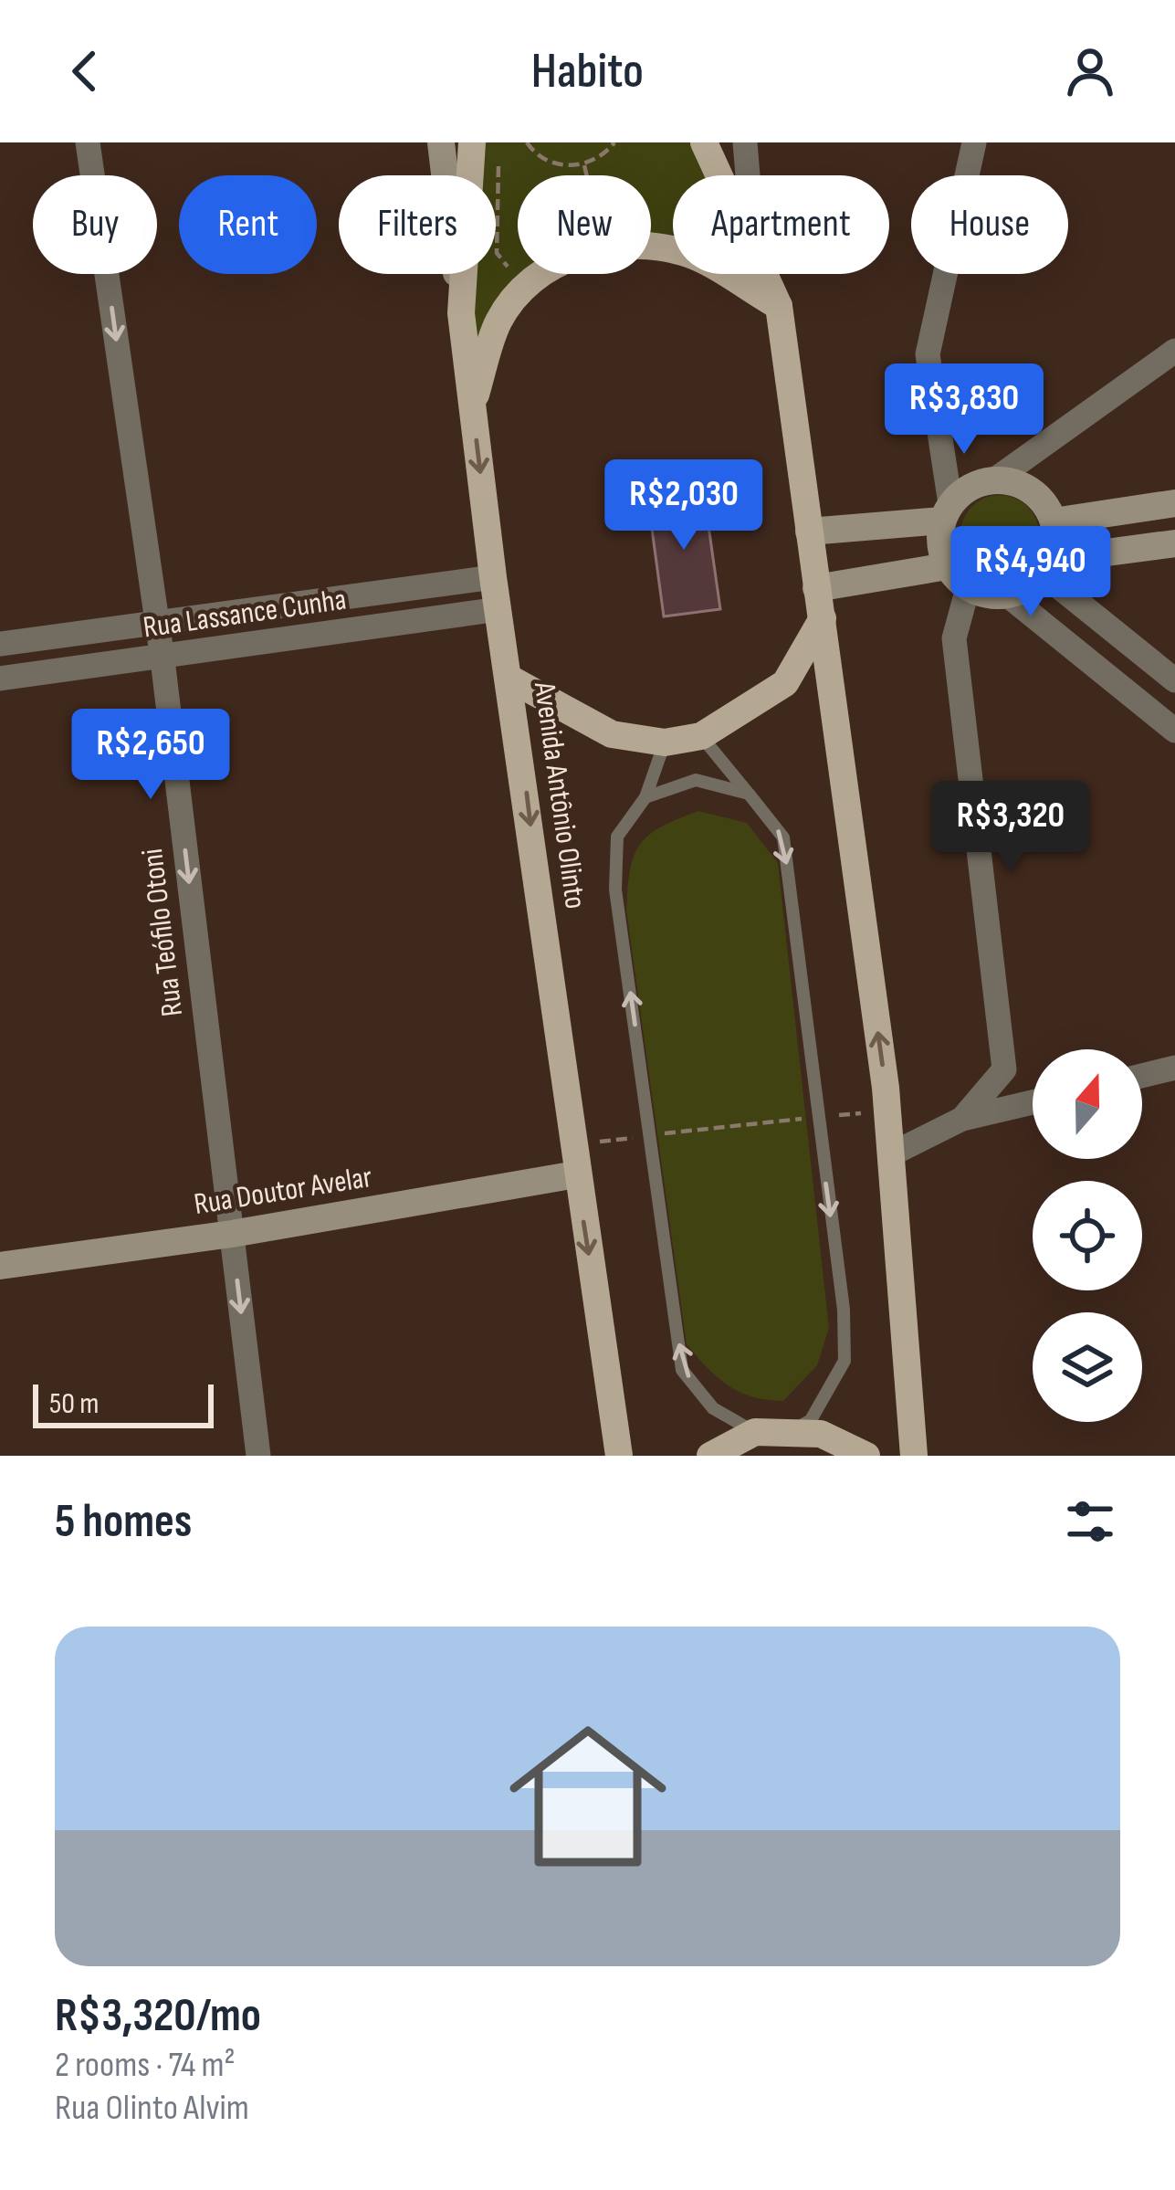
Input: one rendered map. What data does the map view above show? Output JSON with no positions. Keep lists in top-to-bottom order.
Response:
{
  "streets": {
    "main road": ["Avenida Antônio Olinto", "Rua Doutor Avelar"],
    "street": ["Rua Lassance Cunha", "Rua Teófilo Otoni"]
  },
  "crossings": [
    ["Rua Lassance Cunha", "Avenida Antônio Olinto"],
    ["Rua Lassance Cunha", "Rua Teófilo Otoni"],
    ["Avenida Antônio Olinto", "Rua Doutor Avelar"],
    ["Rua Teófilo Otoni", "Rua Doutor Avelar"]
  ],
  "one_way": ["Avenida Antônio Olinto", "Rua Teófilo Otoni"],
  "scale_bar": "50 m",
  "north": "top",
  "page": {
    "header": "Habito",
    "chip": [
      "Buy",
      "Rent",
      "Filters",
      "New",
      "Apartment",
      "House"
    ],
    "price": [
      "R$3,830",
      "R$2,030",
      "R$4,940",
      "R$2,650",
      "R$3,320"
    ],
    "scale": "50 m",
    "heading": "5 homes",
    "list": [
      {
        "name": "R$3,320/mo",
        "note": "2 rooms · 74 m² · Rua Olinto Alvim"
      }
    ]
  }
}
